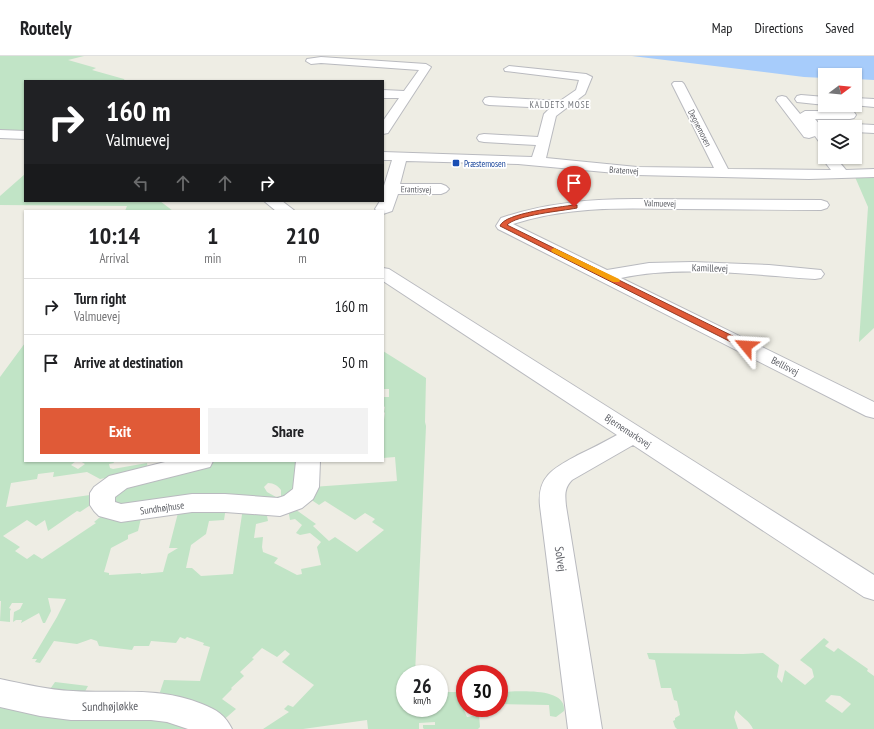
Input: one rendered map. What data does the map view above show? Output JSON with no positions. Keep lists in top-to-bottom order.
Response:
{
  "streets": {
    "street": [
      "Degnemosen",
      "Bratenvej",
      "Erantisvej",
      "Valmuevej",
      "Kamillevej",
      "Bellisvej",
      "Bjernemarksvej",
      "Sundhøjhuse",
      "Solvej",
      "Sundhøjløkke"
    ]
  },
  "crossings": [
    ["Degnemosen", "Bratenvej"],
    ["Bratenvej", "Erantisvej"],
    ["Valmuevej", "Bellisvej"],
    ["Kamillevej", "Bellisvej"],
    ["Bjernemarksvej", "Solvej"]
  ],
  "districts": ["KALDETS MOSE"],
  "places": {
    "transit": ["Præstemosen"]
  },
  "north": "right",
  "page": {
    "header": "Routely",
    "nav": ["Map", "Directions", "Saved"],
    "turn": ["160 m", "Valmuevej"],
    "eta": [
      "10:14",
      "Arrival",
      "1",
      "min",
      "210",
      "m"
    ],
    "list": [
      {
        "name": "Turn right",
        "note": "Valmuevej",
        "value": "160 m"
      },
      {
        "name": "Arrive at destination",
        "value": "50 m"
      }
    ],
    "buttons": ["Exit", "Share"],
    "speed": "26 km/h",
    "limit": "30"
  }
}
